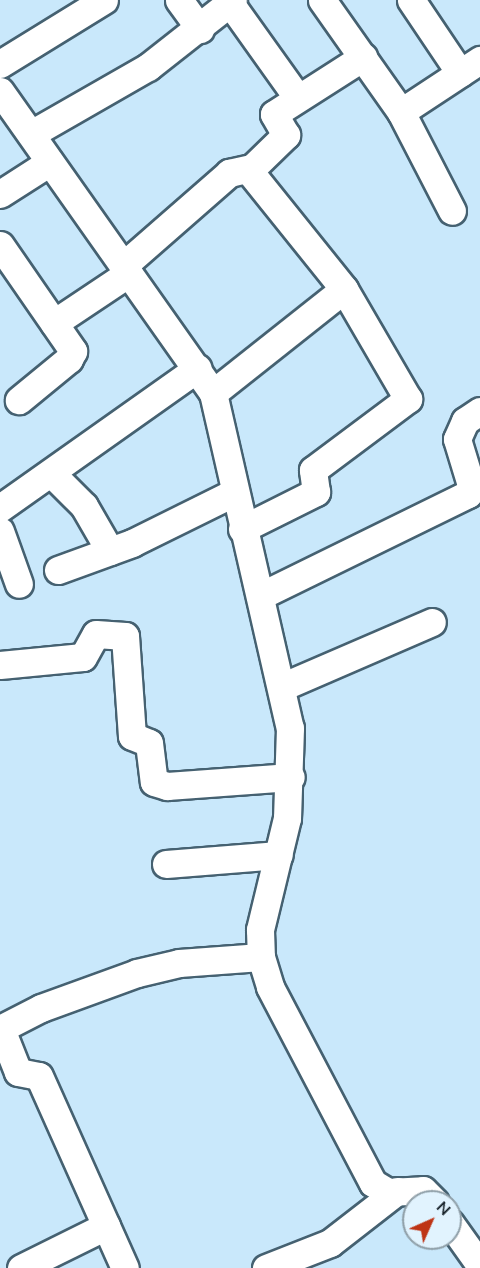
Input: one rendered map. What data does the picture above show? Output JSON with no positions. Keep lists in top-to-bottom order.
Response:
{
  "north": "top right"
}
